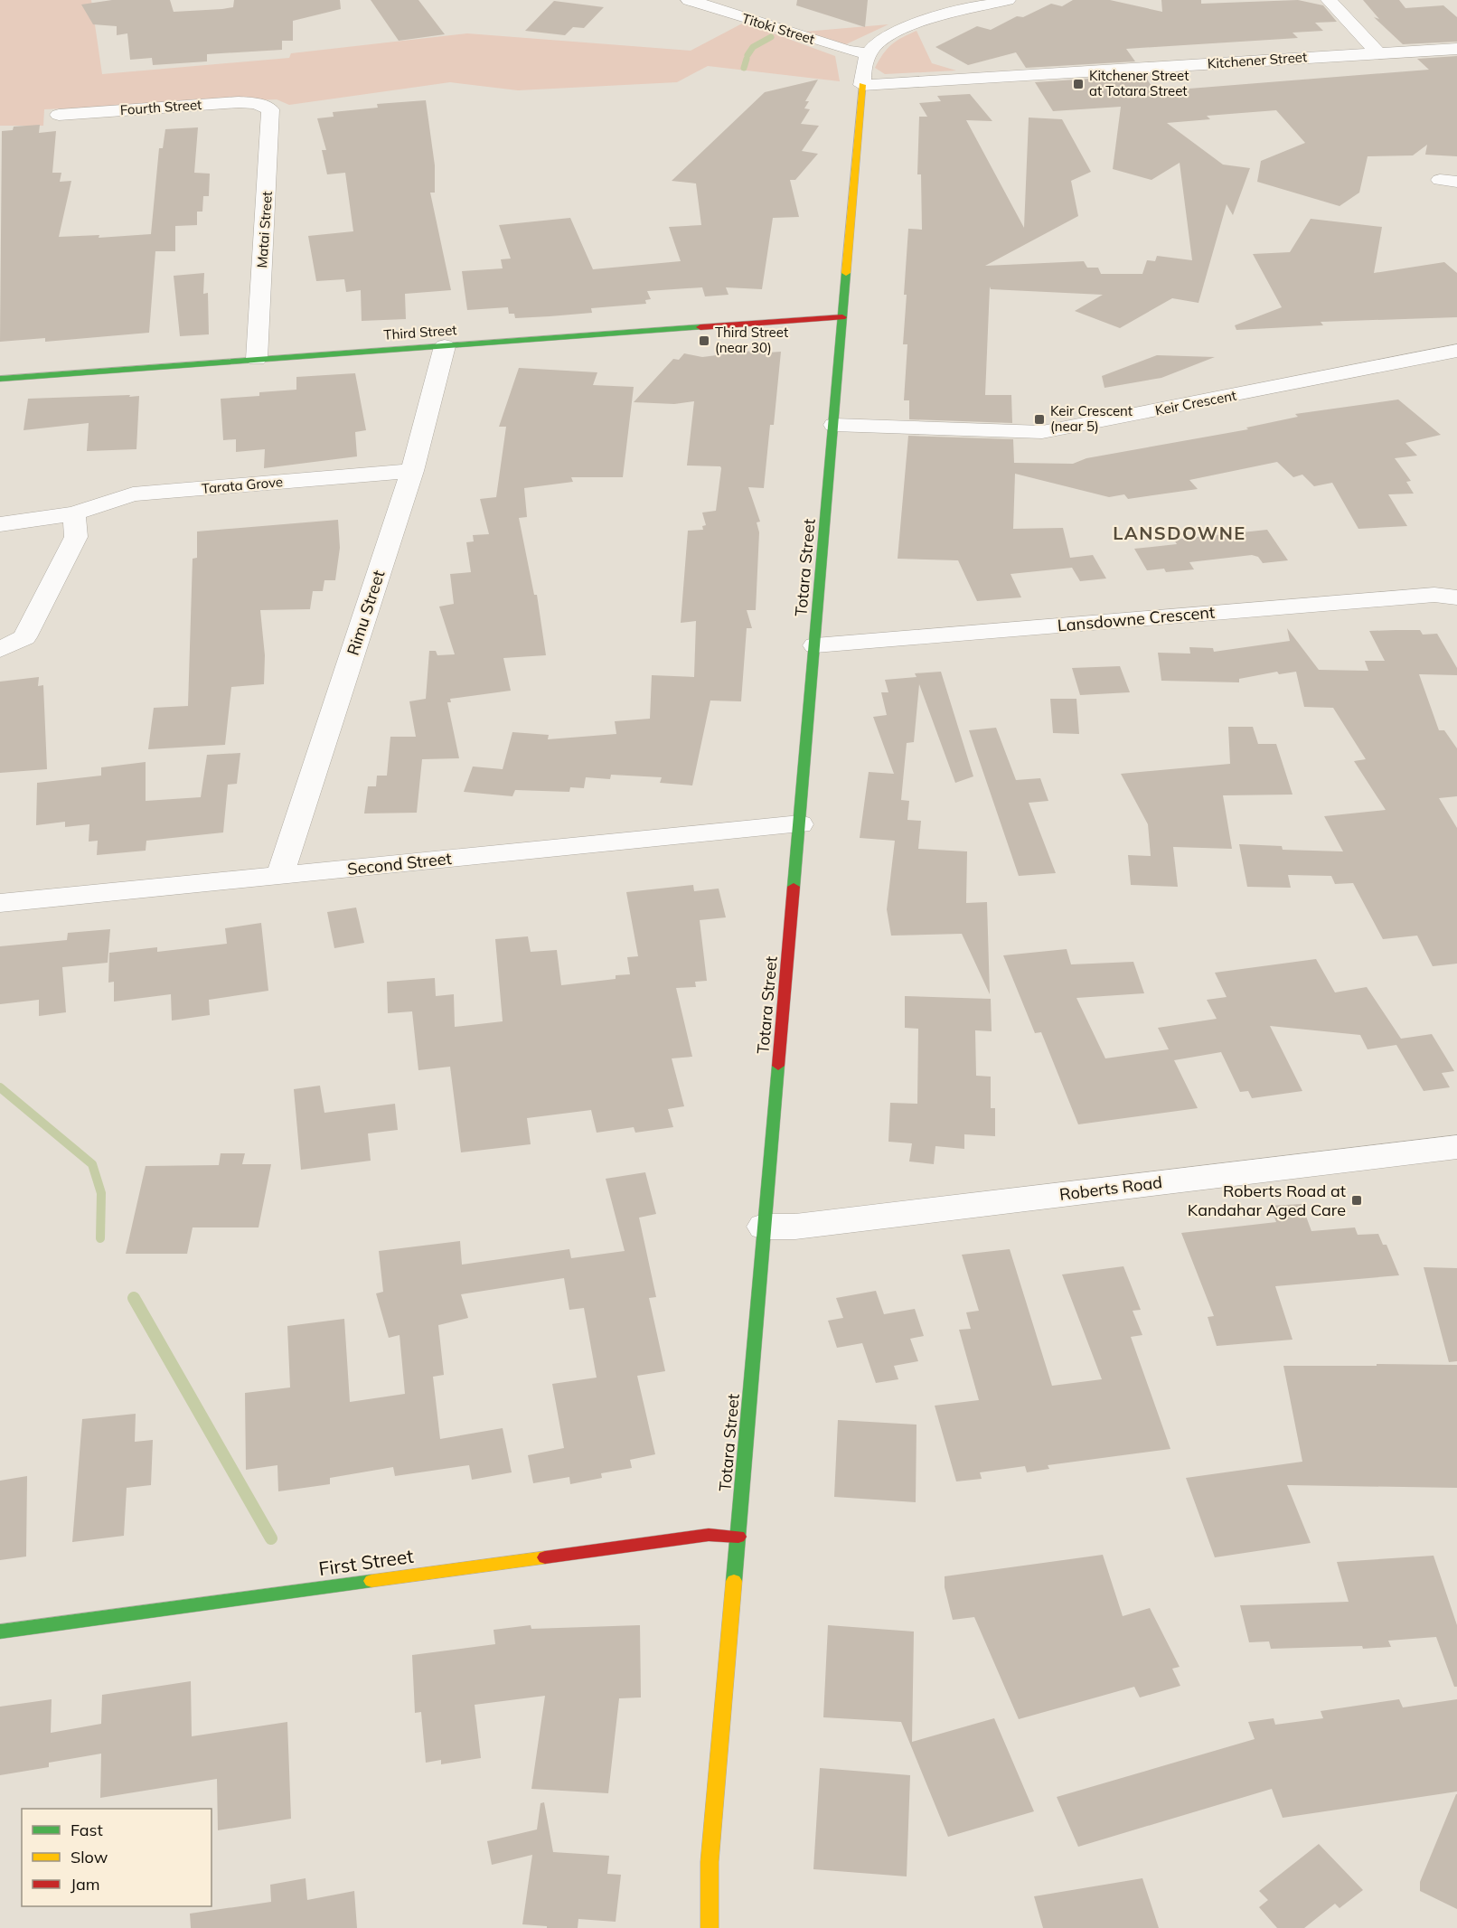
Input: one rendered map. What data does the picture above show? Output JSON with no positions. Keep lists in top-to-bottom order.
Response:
{
  "streets": {
    "street": [
      "Titoki Street",
      "Kitchener Street",
      "Fourth Street",
      "Matai Street",
      "Third Street",
      "Keir Crescent",
      "Tarata Grove",
      "Totara Street",
      "Rimu Street",
      "Lansdowne Crescent",
      "Second Street",
      "Roberts Road",
      "First Street"
    ]
  },
  "crossings": [
    ["Kitchener Street", "Totara Street"],
    ["Fourth Street", "Matai Street"],
    ["Matai Street", "Third Street"],
    ["Third Street", "Totara Street"],
    ["Third Street", "Rimu Street"],
    ["Keir Crescent", "Totara Street"],
    ["Tarata Grove", "Rimu Street"],
    ["Totara Street", "Lansdowne Crescent"],
    ["Totara Street", "Second Street"],
    ["Totara Street", "Roberts Road"],
    ["Totara Street", "First Street"],
    ["Rimu Street", "Second Street"]
  ],
  "districts": ["LANSDOWNE"],
  "places": {
    "transit": [
      "Kitchener Street at Totara Street",
      "Third Street (near 30)",
      "Keir Crescent (near 5)",
      "Roberts Road at Kandahar Aged Care"
    ]
  },
  "legend": ["Fast", "Slow", "Jam"]
}
